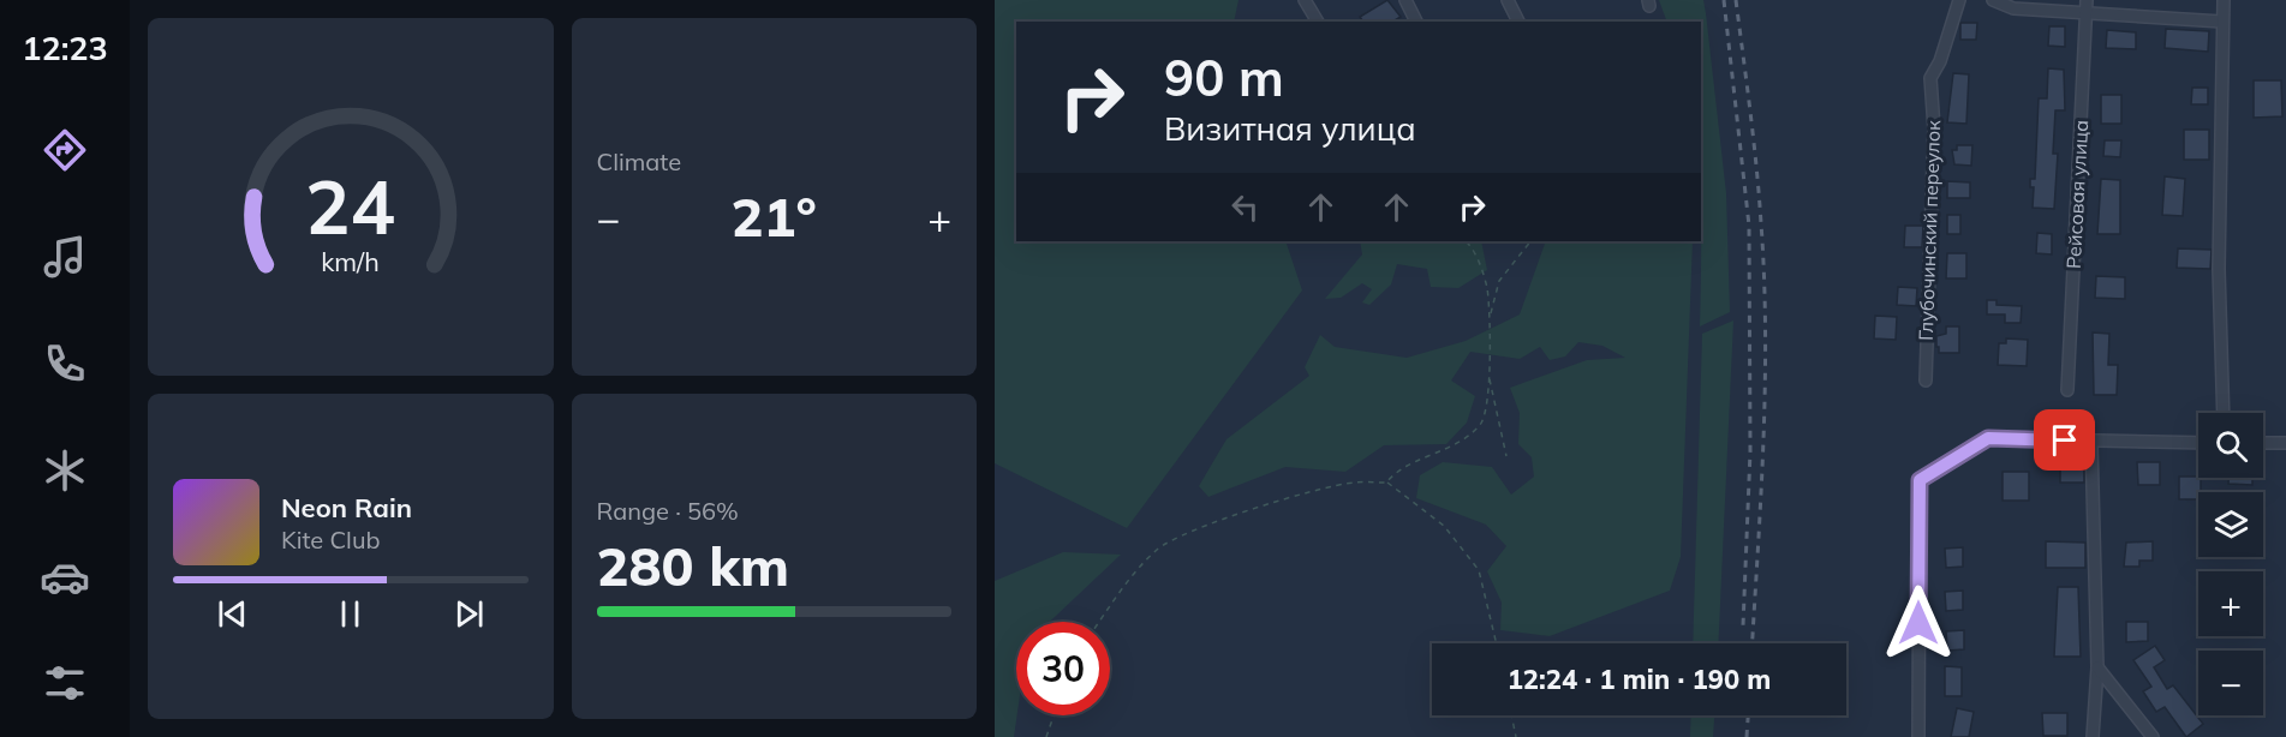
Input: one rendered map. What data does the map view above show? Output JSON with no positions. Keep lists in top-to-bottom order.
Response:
{
  "streets": {
    "street": ["Рейсовая улица", "Глубочинский переулок"]
  },
  "page": {
    "tabs": "12:23",
    "tile": [
      "Climate",
      ["Range · 56%", "280 km"]
    ],
    "turn": ["90 m", "Визитная улица"],
    "heat": ["−", "21°", "+"],
    "map_buttons": ["+", "−"],
    "song": ["Neon Rain", "Kite Club"],
    "limit": "30",
    "trip": "12:24 · 1 min · 190 m",
    "gauge": ["24", "km/h"]
  }
}
